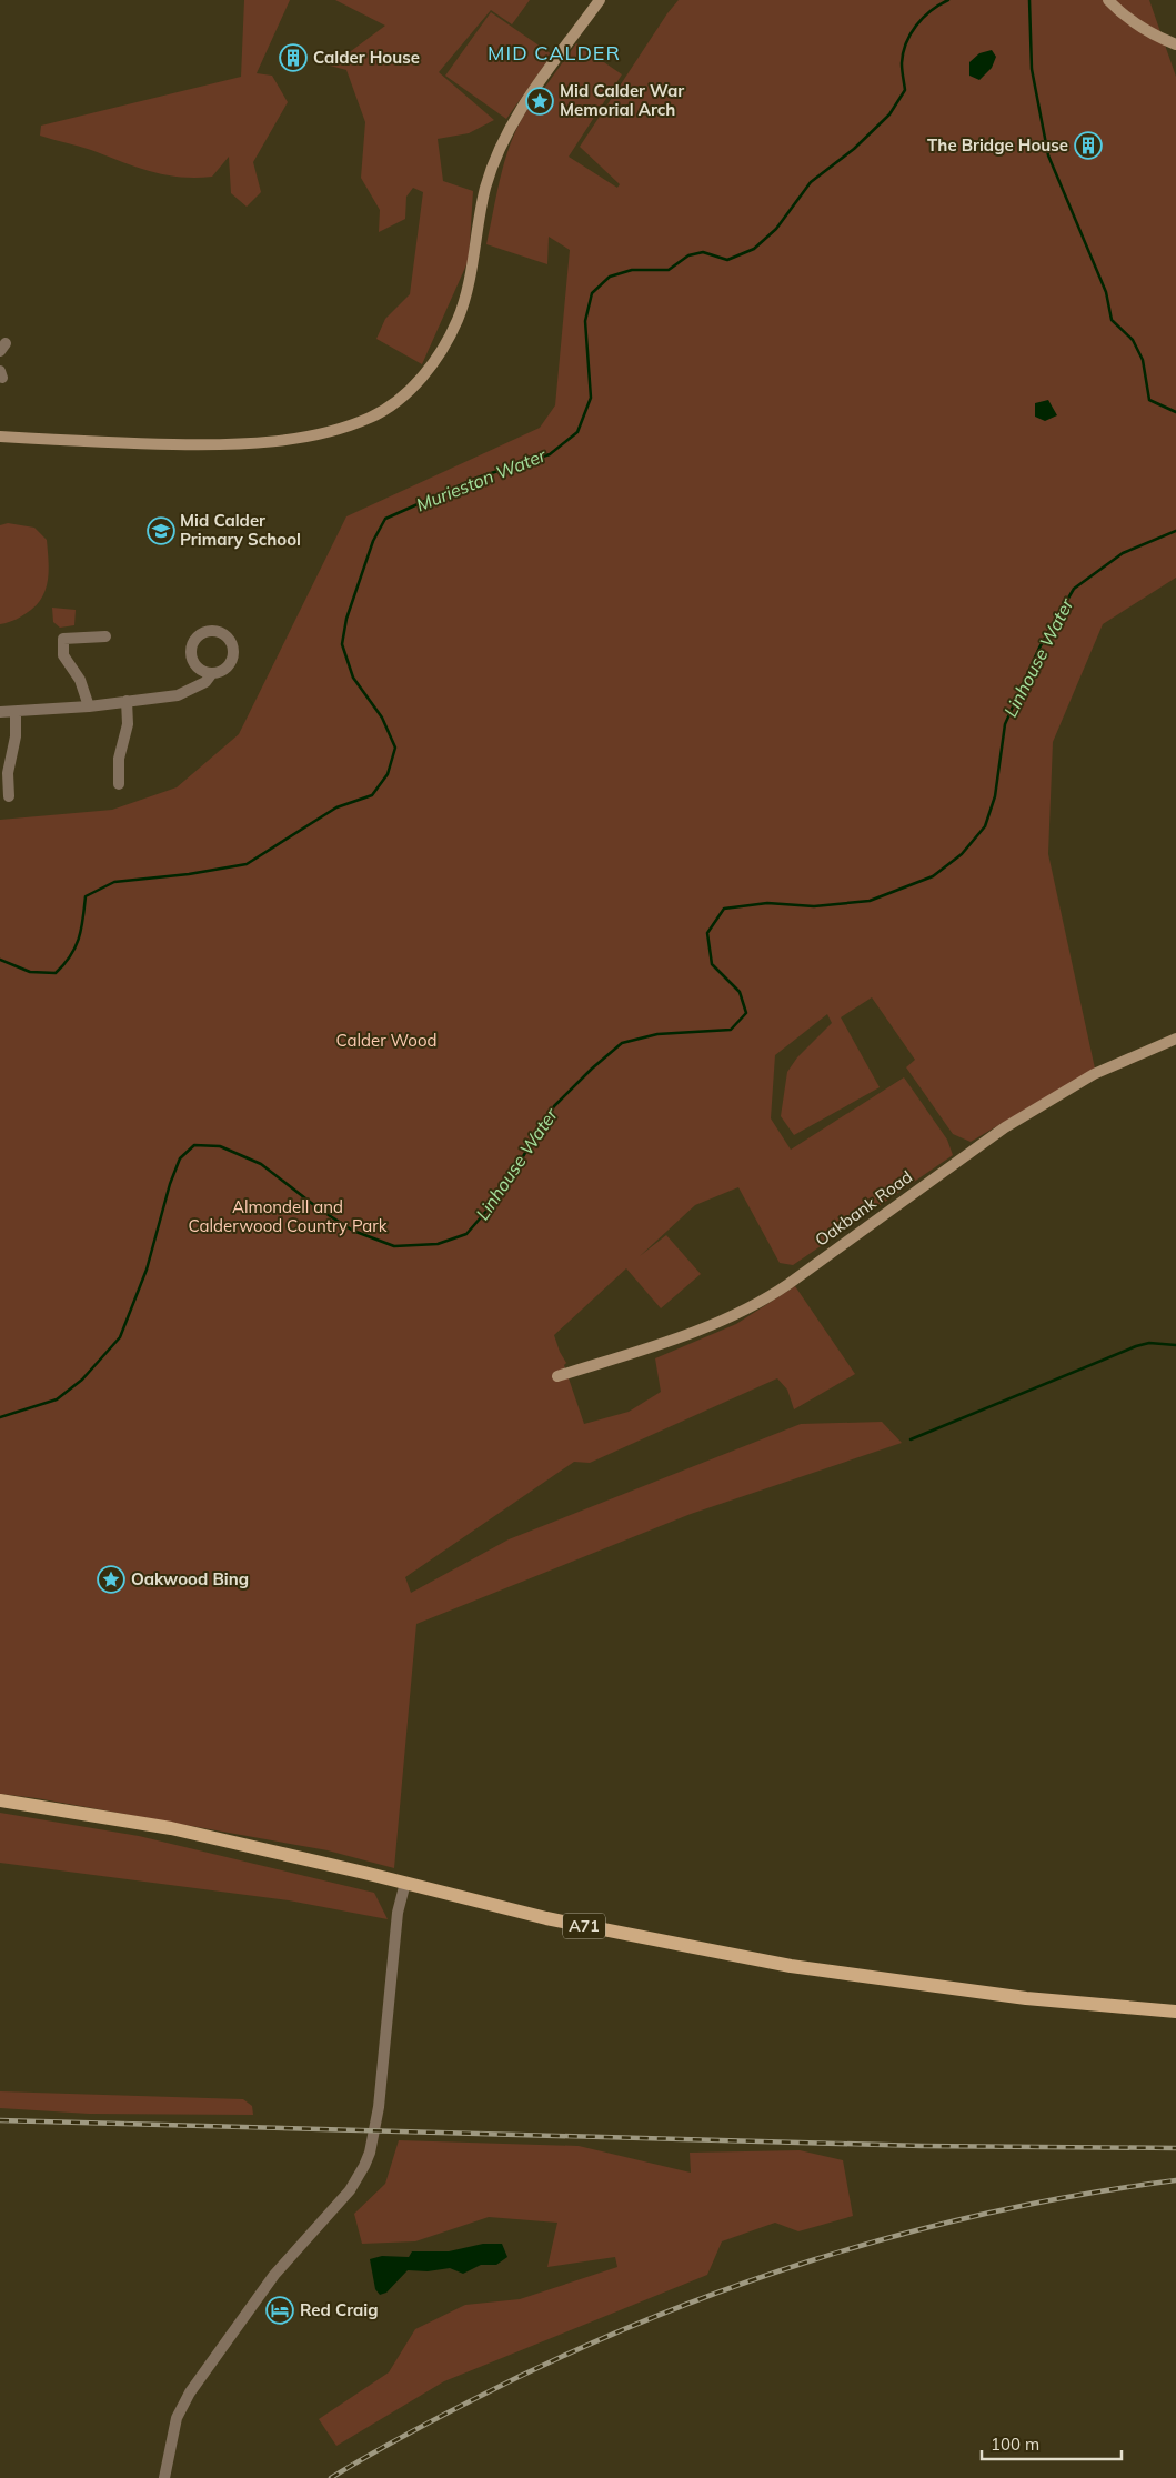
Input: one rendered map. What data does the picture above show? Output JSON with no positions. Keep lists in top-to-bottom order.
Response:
{
  "streets": {
    "main road": ["A71"],
    "street": ["Oakbank Road"]
  },
  "districts": ["MID CALDER"],
  "water": ["Murieston Water", "Linhouse Water"],
  "parks": ["Calder Wood", "Almondell and Calderwood Country Park"],
  "places": {
    "building": ["Calder House", "The Bridge House"],
    "place": ["Mid Calder War Memorial Arch", "Oakwood Bing"],
    "school or university": ["Mid Calder Primary School"],
    "hotel": ["Red Craig"]
  },
  "scale_bar": "100 m"
}
